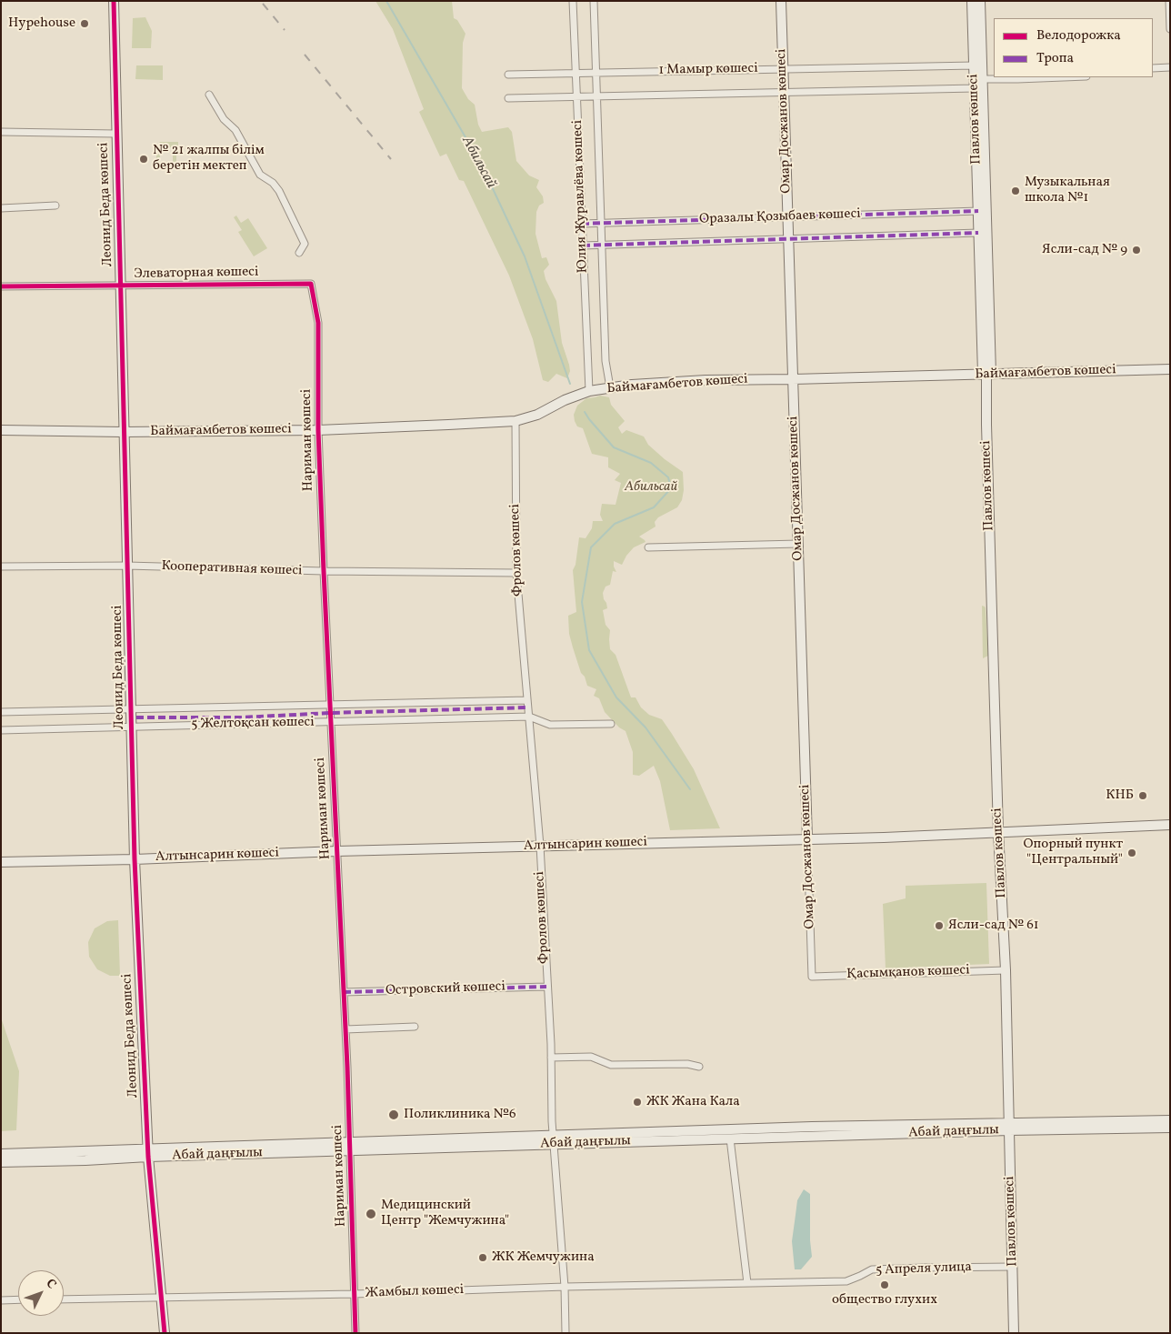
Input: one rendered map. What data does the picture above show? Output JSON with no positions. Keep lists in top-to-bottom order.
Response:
{
  "streets": {
    "street": [
      "1 Мамыр көшесі",
      "Павлов көшесі",
      "Омар Досжанов көшесі",
      "Юлия Журавлёва көшесі",
      "Леонид Беда көшесі",
      "Оразалы Қозыбаев көшесі",
      "Элеваторная көшесі",
      "Баймағамбетов көшесі",
      "Нариман көшесі",
      "Фролов көшесі",
      "Кооперативная көшесі",
      "5 Желтоқсан көшесі",
      "Алтынсарин көшесі",
      "Қасымқанов көшесі",
      "Островский көшесі",
      "Абай даңғылы",
      "5 Апреля улица",
      "Жамбыл көшесі"
    ]
  },
  "crossings": [
    ["1 Мамыр көшесі", "Павлов көшесі"],
    ["1 Мамыр көшесі", "Омар Досжанов көшесі"],
    ["1 Мамыр көшесі", "Юлия Журавлёва көшесі"],
    ["Павлов көшесі", "Оразалы Қозыбаев көшесі"],
    ["Павлов көшесі", "Баймағамбетов көшесі"],
    ["Павлов көшесі", "Алтынсарин көшесі"],
    ["Павлов көшесі", "Қасымқанов көшесі"],
    ["Павлов көшесі", "Абай даңғылы"],
    ["Павлов көшесі", "5 Апреля улица"],
    ["Омар Досжанов көшесі", "Оразалы Қозыбаев көшесі"],
    ["Омар Досжанов көшесі", "Баймағамбетов көшесі"],
    ["Омар Досжанов көшесі", "Алтынсарин көшесі"],
    ["Омар Досжанов көшесі", "Қасымқанов көшесі"],
    ["Юлия Журавлёва көшесі", "Оразалы Қозыбаев көшесі"],
    ["Юлия Журавлёва көшесі", "Баймағамбетов көшесі"],
    ["Леонид Беда көшесі", "Элеваторная көшесі"],
    ["Леонид Беда көшесі", "Баймағамбетов көшесі"],
    ["Леонид Беда көшесі", "Кооперативная көшесі"],
    ["Леонид Беда көшесі", "5 Желтоқсан көшесі"],
    ["Леонид Беда көшесі", "Алтынсарин көшесі"],
    ["Леонид Беда көшесі", "Абай даңғылы"],
    ["Леонид Беда көшесі", "Жамбыл көшесі"],
    ["Элеваторная көшесі", "Нариман көшесі"],
    ["Баймағамбетов көшесі", "Нариман көшесі"],
    ["Баймағамбетов көшесі", "Фролов көшесі"],
    ["Нариман көшесі", "Кооперативная көшесі"],
    ["Нариман көшесі", "5 Желтоқсан көшесі"],
    ["Нариман көшесі", "Алтынсарин көшесі"],
    ["Нариман көшесі", "Островский көшесі"],
    ["Нариман көшесі", "Абай даңғылы"],
    ["Нариман көшесі", "Жамбыл көшесі"],
    ["Фролов көшесі", "Кооперативная көшесі"],
    ["Фролов көшесі", "5 Желтоқсан көшесі"],
    ["Фролов көшесі", "Алтынсарин көшесі"],
    ["Фролов көшесі", "Островский көшесі"],
    ["Фролов көшесі", "Абай даңғылы"],
    ["Фролов көшесі", "Жамбыл көшесі"],
    ["5 Апреля улица", "Жамбыл көшесі"]
  ],
  "water": ["Абильсай"],
  "parks": ["Абильсай"],
  "places": [
    "Hypehouse",
    "№ 21 жалпы білім беретін мектеп",
    "Музыкальная школа №1",
    "Ясли-сад № 9",
    "КНБ",
    "Опорный пункт \"Центральный\"",
    "Ясли-сад № 61",
    "ЖК Жана Кала",
    "Поликлиника №6",
    "Медицинский Центр \"Жемчужина\"",
    "ЖК Жемчужина",
    "общество глухих"
  ],
  "legend": ["Велодорожка", "Тропа"],
  "north": "top right"
}
